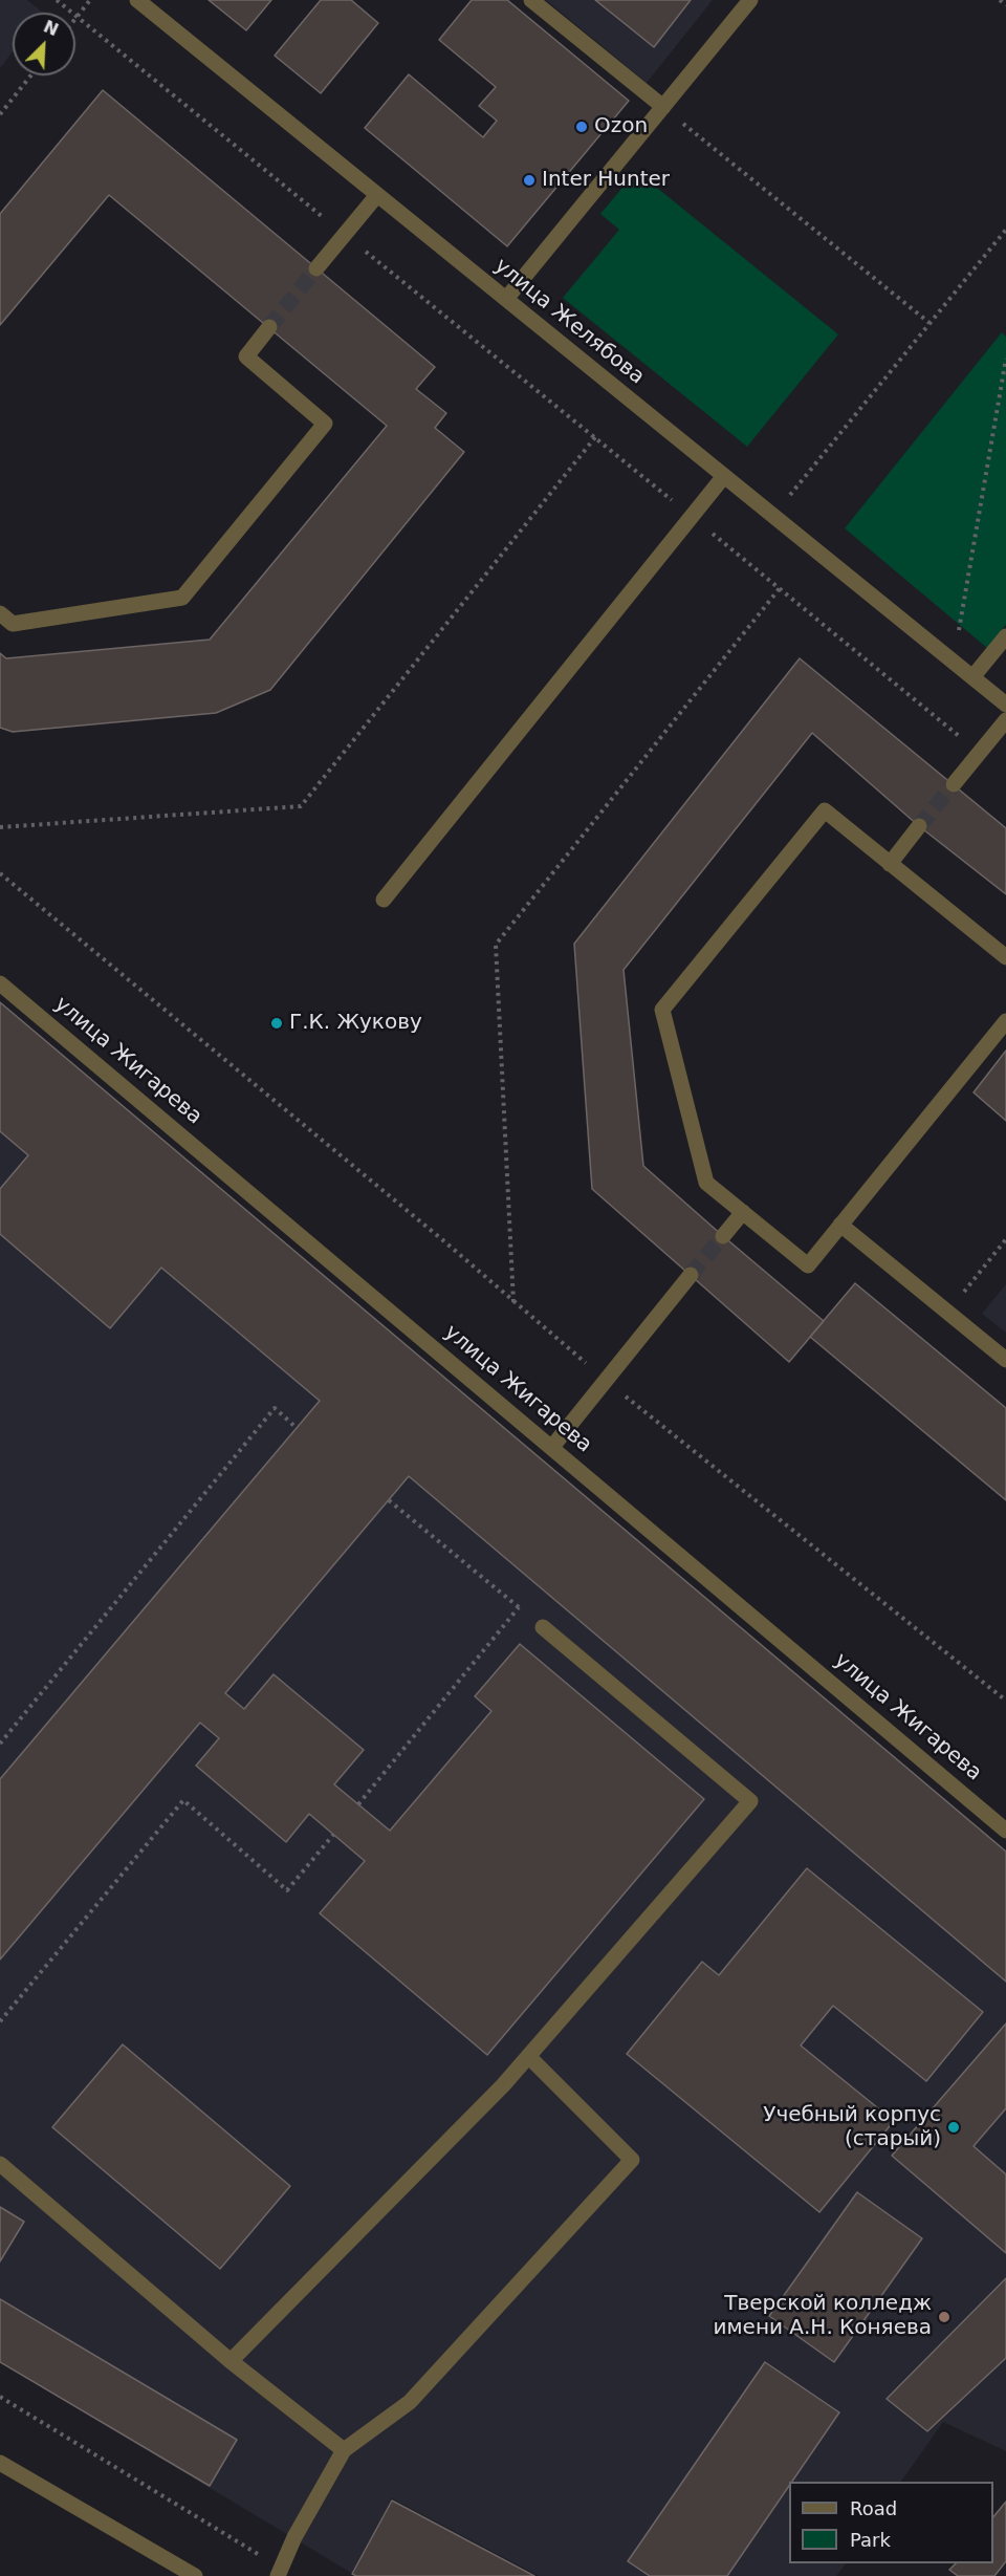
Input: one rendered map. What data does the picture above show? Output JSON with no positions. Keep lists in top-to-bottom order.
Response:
{
  "streets": {
    "street": ["улица Желябова", "улица Жигарева"]
  },
  "places": [
    "Ozon",
    "Inter Hunter",
    "Г.К. Жукову",
    "Учебный корпус (старый)",
    "Тверской колледж имени А.Н. Коняева"
  ],
  "legend": ["Road", "Park"],
  "north": "top right"
}
